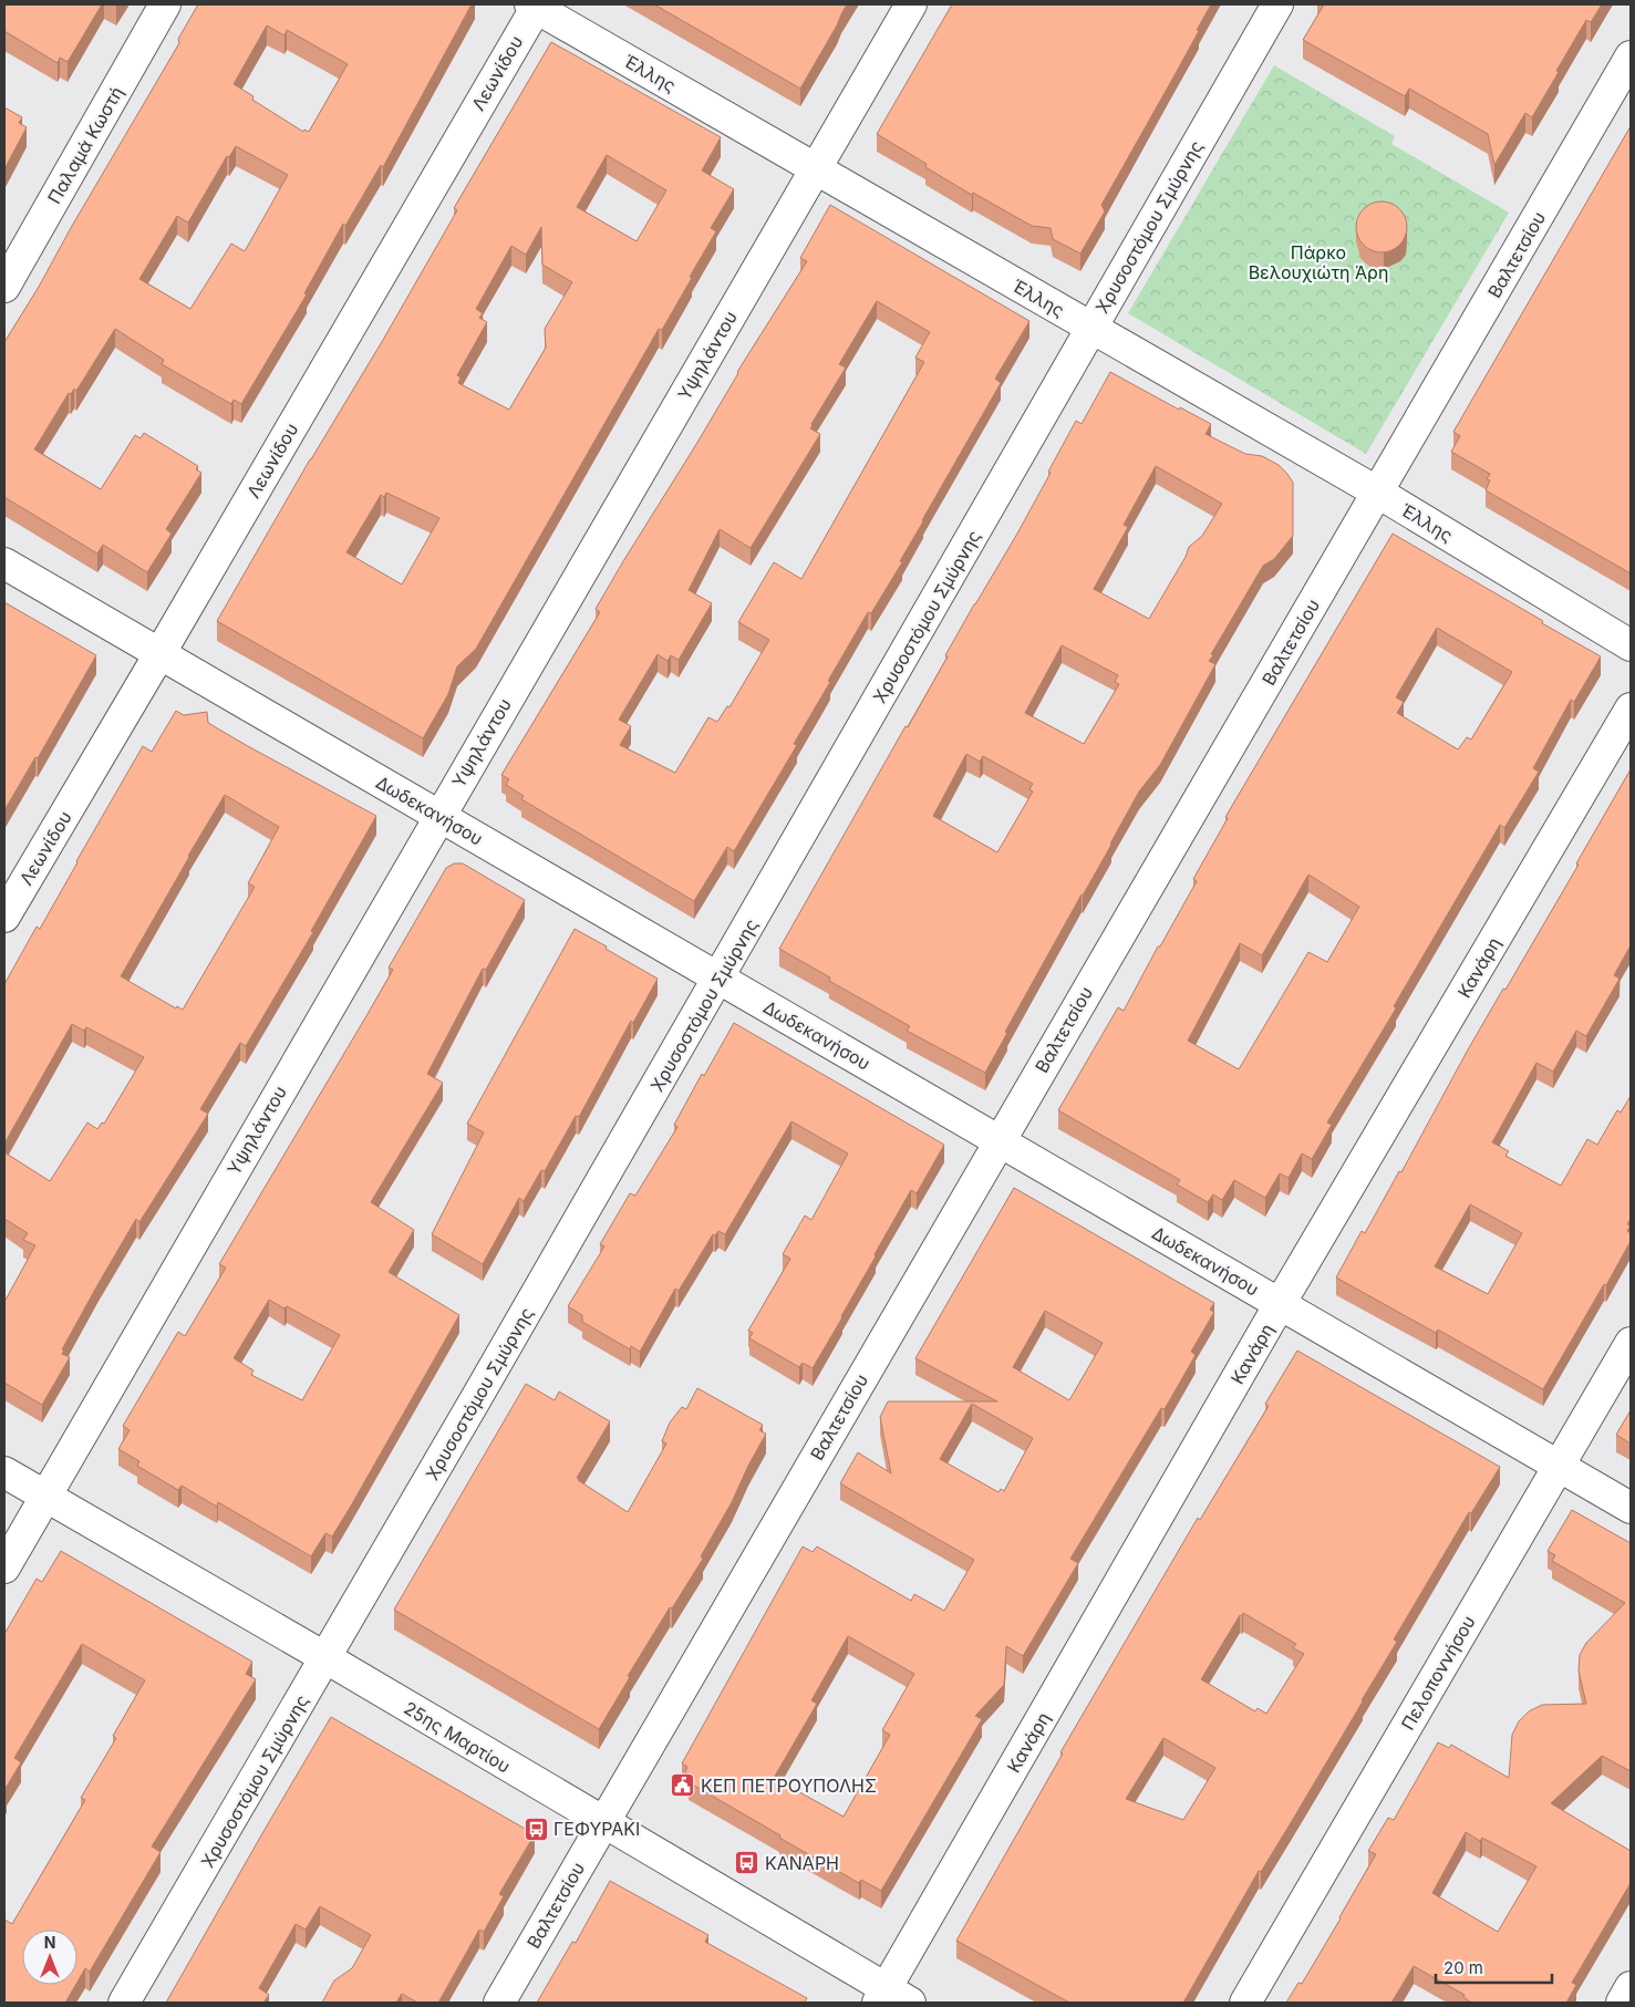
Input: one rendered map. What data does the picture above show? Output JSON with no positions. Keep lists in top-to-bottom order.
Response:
{
  "streets": {
    "street": [
      "Λεωνίδου",
      "Έλλης",
      "Παλαμά Κωστή",
      "Χρυσοστόμου Σμύρνης",
      "Βαλτετσίου",
      "Υψηλάντου",
      "Δωδεκανήσου",
      "Κανάρη",
      "Πελοποννήσου",
      "25ης Μαρτίου"
    ]
  },
  "crossings": [
    ["Λεωνίδου", "Έλλης"],
    ["Λεωνίδου", "Δωδεκανήσου"],
    ["Έλλης", "Χρυσοστόμου Σμύρνης"],
    ["Έλλης", "Βαλτετσίου"],
    ["Έλλης", "Υψηλάντου"],
    ["Χρυσοστόμου Σμύρνης", "Δωδεκανήσου"],
    ["Χρυσοστόμου Σμύρνης", "25ης Μαρτίου"],
    ["Βαλτετσίου", "Δωδεκανήσου"],
    ["Βαλτετσίου", "25ης Μαρτίου"],
    ["Υψηλάντου", "Δωδεκανήσου"],
    ["Υψηλάντου", "25ης Μαρτίου"],
    ["Δωδεκανήσου", "Κανάρη"],
    ["Δωδεκανήσου", "Πελοποννήσου"],
    ["Κανάρη", "25ης Μαρτίου"]
  ],
  "parks": ["Πάρκο Βελουχιώτη Άρη"],
  "places": {
    "public building": ["ΚΕΠ ΠΕΤΡΟΥΠΟΛΗΣ"],
    "bus stop": ["ΓΕΦΥΡΑΚΙ", "ΚΑΝΑΡΗ"]
  },
  "scale_bar": "20 m",
  "north": "top"
}
